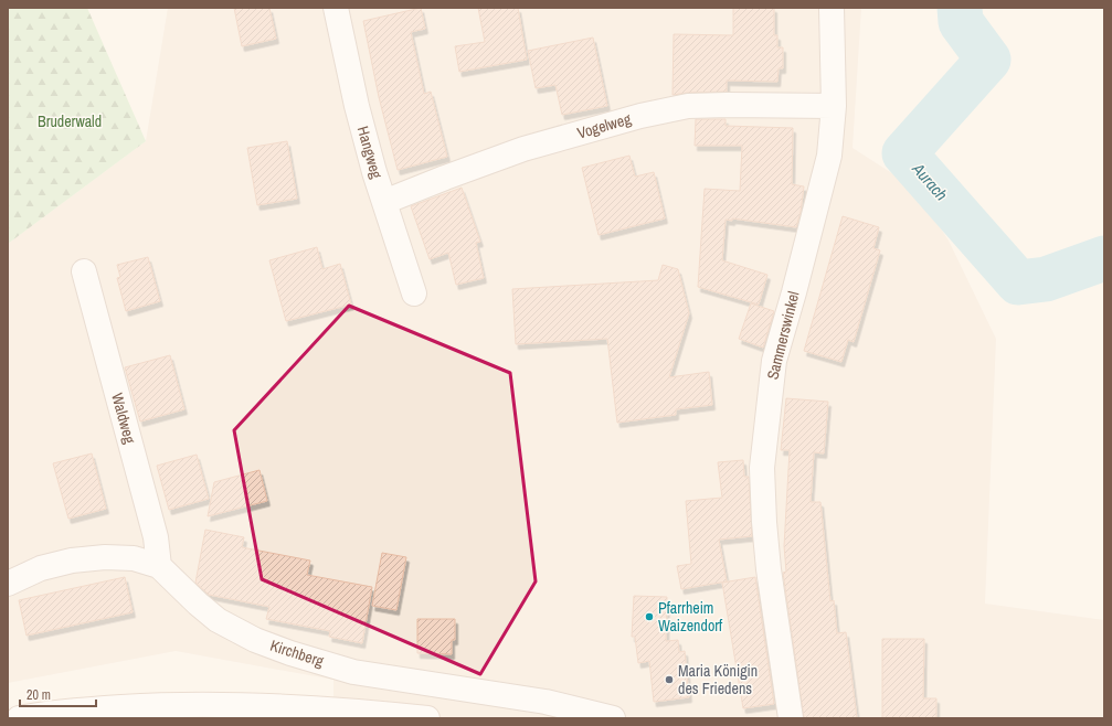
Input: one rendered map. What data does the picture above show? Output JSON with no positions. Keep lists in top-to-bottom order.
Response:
{
  "streets": {
    "street": [
      "Vogelweg",
      "Hangweg",
      "Sammerswinkel",
      "Waldweg",
      "Kirchberg"
    ]
  },
  "crossings": [
    ["Vogelweg", "Hangweg"],
    ["Vogelweg", "Sammerswinkel"],
    ["Waldweg", "Kirchberg"]
  ],
  "water": ["Aurach"],
  "parks": ["Bruderwald"],
  "places": ["Pfarrheim Waizendorf", "Maria Königin des Friedens"],
  "scale_bar": "20 m"
}
